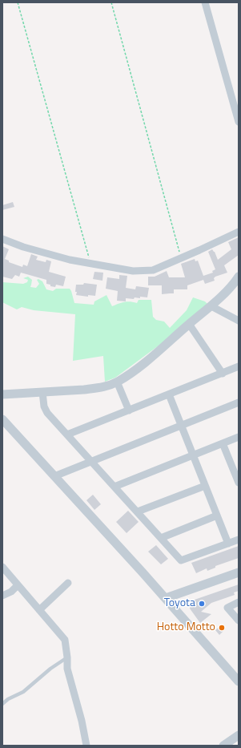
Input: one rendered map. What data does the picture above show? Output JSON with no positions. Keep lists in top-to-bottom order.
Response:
{
  "places": ["Toyota", "Hotto Motto"]
}
